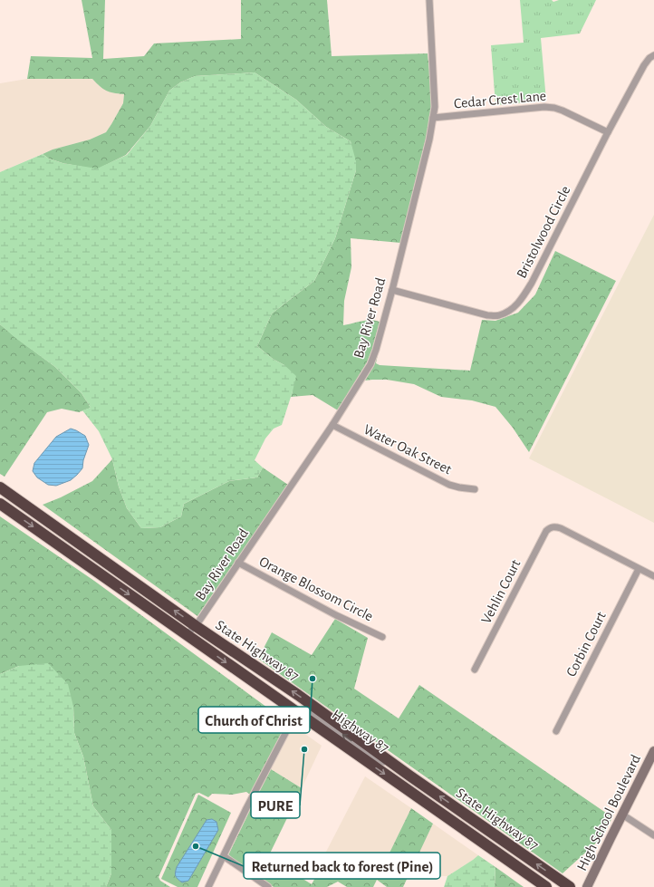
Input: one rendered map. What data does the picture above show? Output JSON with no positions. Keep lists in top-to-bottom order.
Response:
{
  "streets": {
    "highway": ["State Highway 87"],
    "street": [
      "Cedar Crest Lane",
      "Bristolwood Circle",
      "Bay River Road",
      "Water Oak Street",
      "Orange Blossom Circle",
      "Vehlin Court",
      "Corbin Court",
      "Highway 87",
      "High School Boulevard"
    ]
  },
  "crossings": [
    ["Cedar Crest Lane", "Bristolwood Circle"],
    ["Cedar Crest Lane", "Bay River Road"],
    ["Bristolwood Circle", "Bay River Road"],
    ["Bay River Road", "Water Oak Street"],
    ["Bay River Road", "Orange Blossom Circle"],
    ["Bay River Road", "State Highway 87"],
    ["Vehlin Court", "Corbin Court"],
    ["State Highway 87", "Highway 87"]
  ],
  "one_way": ["Highway 87"],
  "places": ["Church of Christ", "PURE", "Returned back to forest (Pine)"]
}
